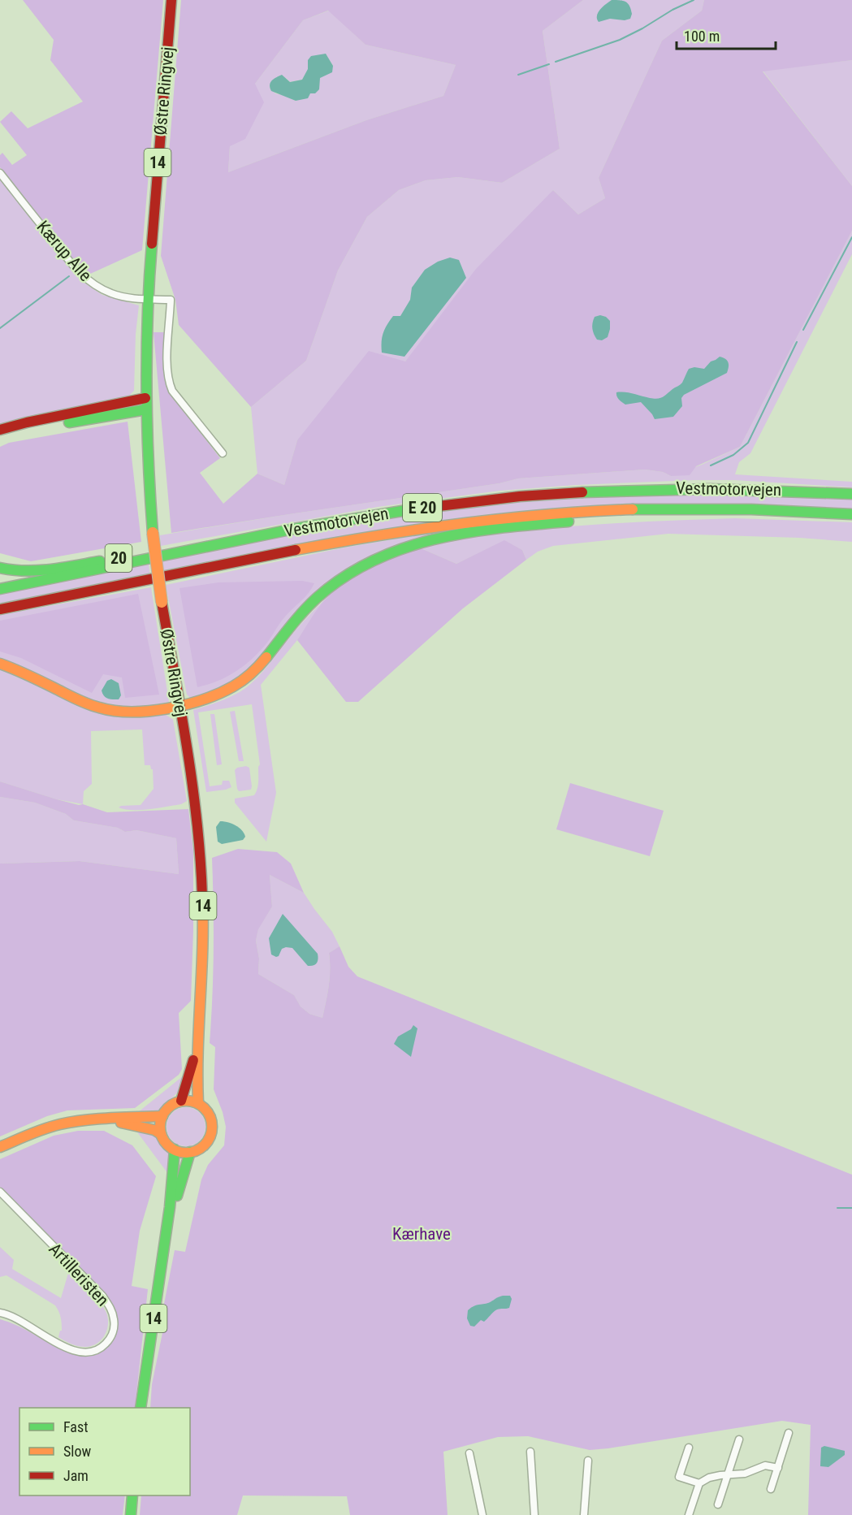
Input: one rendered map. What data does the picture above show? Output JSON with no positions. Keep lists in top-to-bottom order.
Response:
{
  "streets": {
    "main road": [
      "Østre Ringvej",
      "14",
      "Vestmotorvejen",
      "E 20",
      "20"
    ],
    "street": ["Kærup Alle", "Artilleristen"]
  },
  "crossings": [
    ["Østre Ringvej", "14"],
    ["Østre Ringvej", "Kærup Alle"],
    ["Østre Ringvej", "E 20"],
    ["Vestmotorvejen", "E 20"],
    ["Vestmotorvejen", "20"]
  ],
  "parks": ["Kærhave"],
  "legend": ["Fast", "Slow", "Jam"],
  "scale_bar": "100 m"
}
